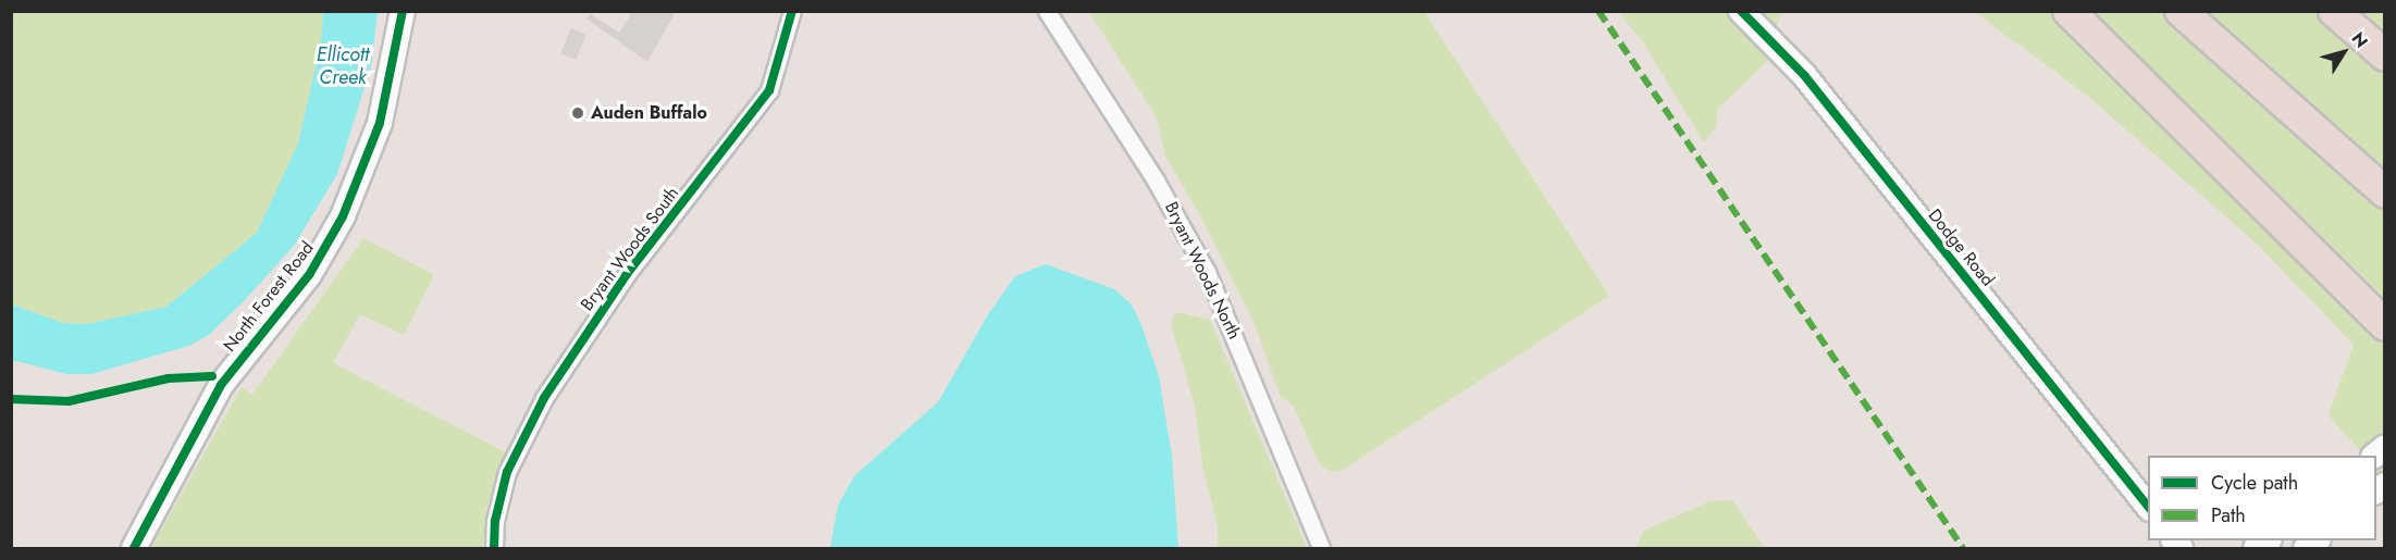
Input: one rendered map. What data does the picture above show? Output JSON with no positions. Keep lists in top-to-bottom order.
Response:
{
  "streets": {
    "street": [
      "Dodge Road",
      "Bryant Woods South",
      "Bryant Woods North",
      "North Forest Road"
    ]
  },
  "water": ["Ellicott Creek"],
  "places": ["Auden Buffalo"],
  "legend": ["Cycle path", "Path"],
  "north": "top right"
}
